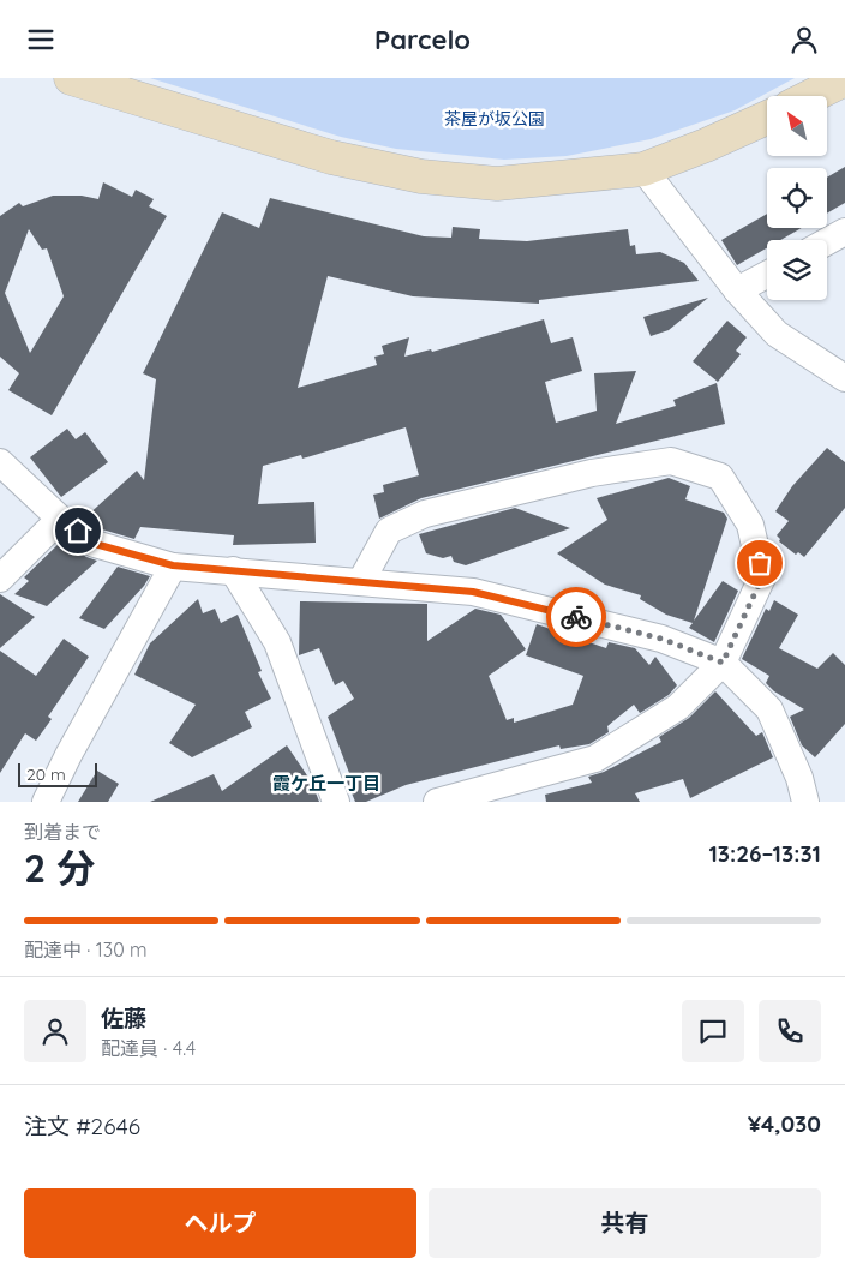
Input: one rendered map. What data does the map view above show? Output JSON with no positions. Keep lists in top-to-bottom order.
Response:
{
  "districts": ["霞ケ丘一丁目"],
  "parks": ["茶屋が坂公園"],
  "scale_bar": "20 m",
  "north": "top left",
  "page": {
    "header": "Parcelo",
    "scale": "20 m",
    "heading": ["2 分", "到着まで", "13:26–13:31"],
    "panel": [
      "佐藤",
      "配達員 · 4.4",
      "注文 #2646",
      "¥4,030"
    ],
    "bar": "配達中 · 130 m",
    "buttons": ["ヘルプ", "共有"]
  }
}
